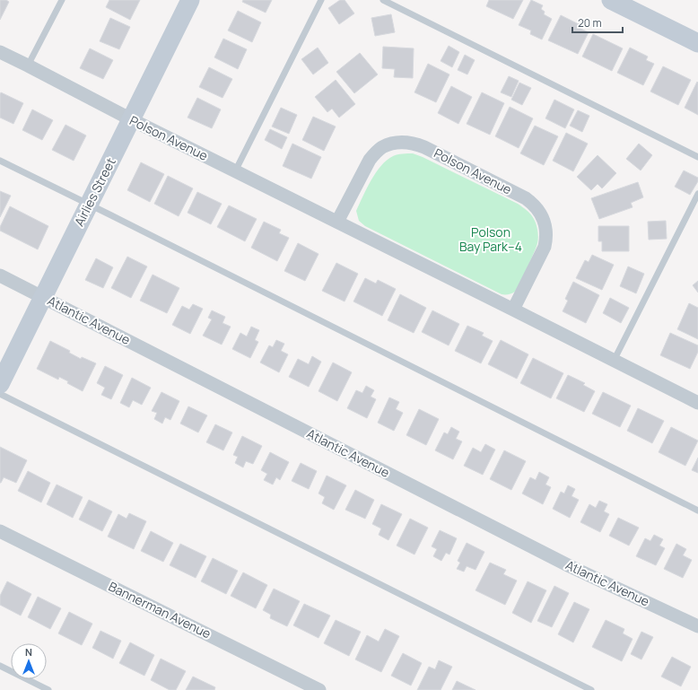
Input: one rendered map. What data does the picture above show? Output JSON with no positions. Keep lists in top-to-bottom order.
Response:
{
  "streets": {
    "street": [
      "Polson Avenue",
      "Airlies Street",
      "Atlantic Avenue",
      "Bannerman Avenue"
    ]
  },
  "crossings": [
    ["Polson Avenue", "Airlies Street"],
    ["Airlies Street", "Atlantic Avenue"]
  ],
  "parks": ["Polson Bay Park–4"],
  "scale_bar": "20 m",
  "north": "top"
}
